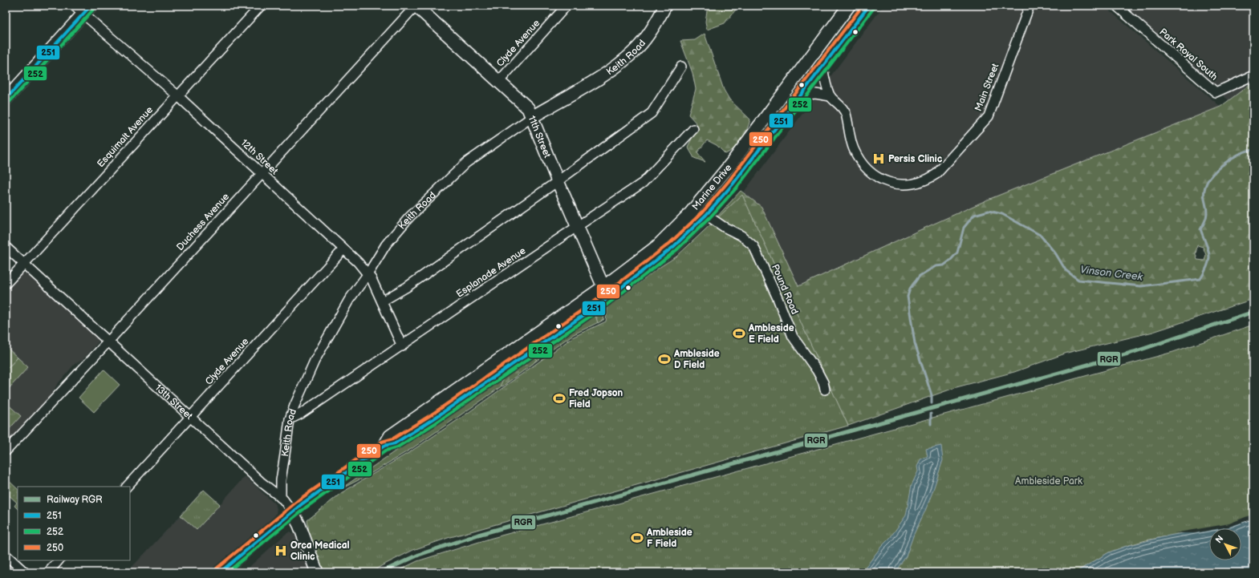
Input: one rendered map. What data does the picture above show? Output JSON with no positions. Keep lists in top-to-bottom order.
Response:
{
  "streets": {
    "main road": [
      "Keith Road",
      "11th Street",
      "Marine Drive",
      "13th Street"
    ],
    "street": [
      "Clyde Avenue",
      "Park Royal South",
      "Main Street",
      "Esquimalt Avenue",
      "12th Street",
      "Duchess Avenue",
      "Esplanade Avenue",
      "Pound Road"
    ]
  },
  "crossings": [
    ["Clyde Avenue", "11th Street"],
    ["Clyde Avenue", "12th Street"],
    ["Clyde Avenue", "13th Street"],
    ["Keith Road", "11th Street"],
    ["Keith Road", "12th Street"],
    ["Keith Road", "Esplanade Avenue"],
    ["Keith Road", "13th Street"],
    ["Main Street", "Marine Drive"],
    ["11th Street", "Marine Drive"],
    ["11th Street", "Duchess Avenue"],
    ["11th Street", "Esplanade Avenue"],
    ["Esquimalt Avenue", "12th Street"],
    ["Esquimalt Avenue", "13th Street"],
    ["12th Street", "Duchess Avenue"],
    ["12th Street", "Esplanade Avenue"],
    ["Marine Drive", "Pound Road"],
    ["Marine Drive", "13th Street"],
    ["Duchess Avenue", "13th Street"]
  ],
  "water": ["Vinson Creek"],
  "parks": ["Ambleside Park"],
  "places": {
    "hospital": ["Persis Clinic", "Orca Medical Clinic"],
    "sports": [
      "Ambleside E Field",
      "Ambleside D Field",
      "Fred Jopson Field",
      "Ambleside F Field"
    ]
  },
  "lines": [
    "transit line 251",
    "transit line 250",
    "transit line 252",
    "rail line RGR"
  ],
  "legend": [
    "Railway RGR",
    "251",
    "252",
    "250"
  ],
  "north": "top left"
}
